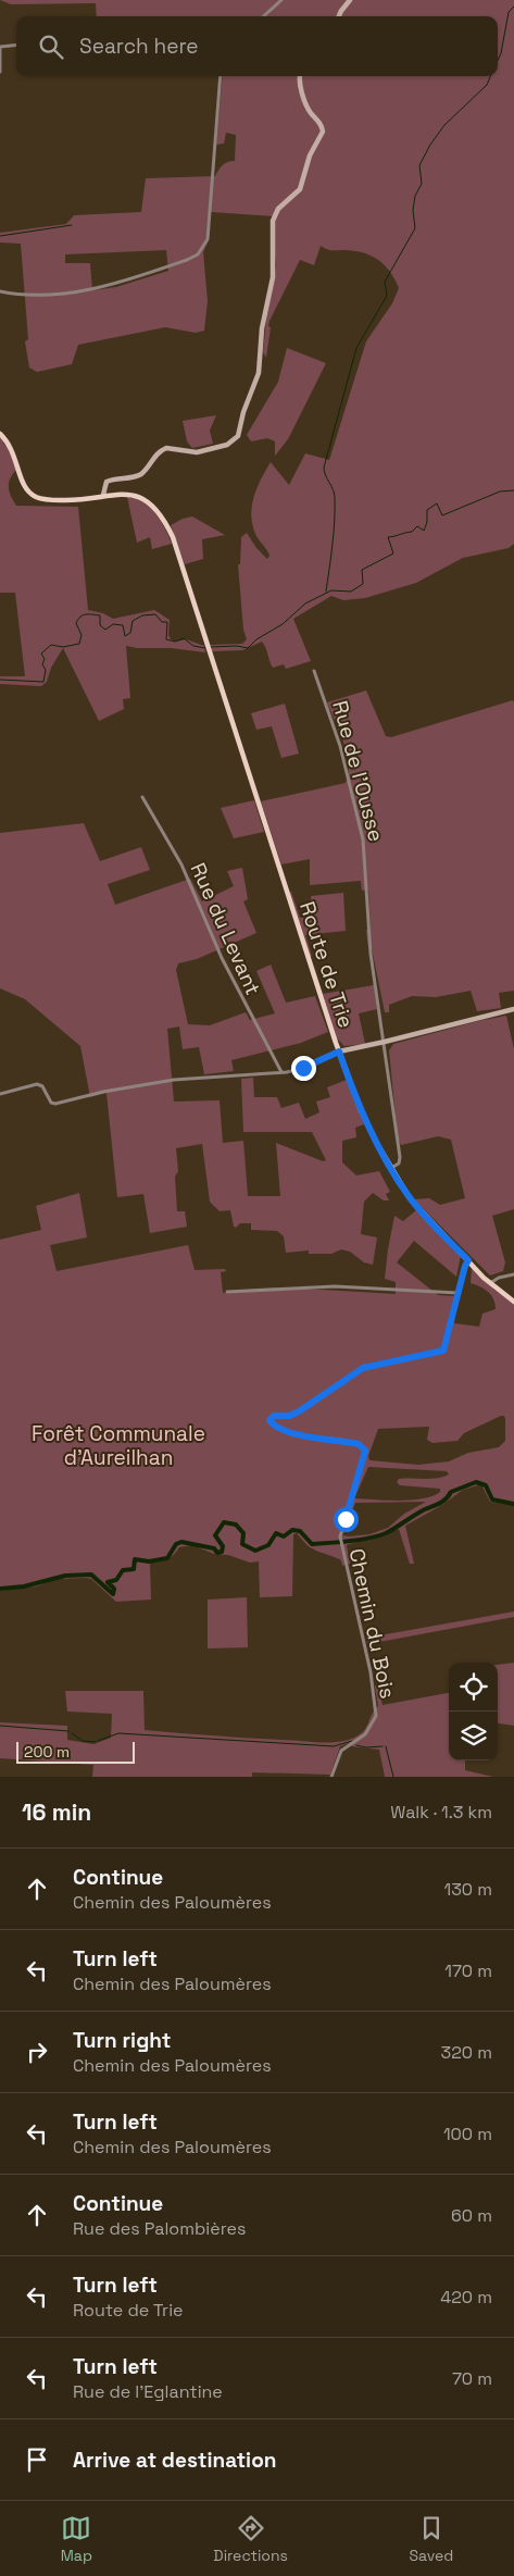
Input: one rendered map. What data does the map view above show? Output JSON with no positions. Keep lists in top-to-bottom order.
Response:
{
  "streets": {
    "main road": ["Route de Trie"],
    "street": ["Rue de l'Ousse", "Rue du Levant", "Chemin du Bois"]
  },
  "crossings": [
    ["Rue de l'Ousse", "Route de Trie"]
  ],
  "parks": ["Forêt Communale d'Aureilhan"],
  "scale_bar": "200 m",
  "page": {
    "search": "Search here",
    "scale": "200 m",
    "heading": ["16 min", "Walk · 1.3 km"],
    "list": [
      ["Continue", "Chemin des Paloumères", "130 m"],
      ["Turn left", "Chemin des Paloumères", "170 m"],
      ["Turn right", "Chemin des Paloumères", "320 m"],
      ["Turn left", "Chemin des Paloumères", "100 m"],
      ["Continue", "Rue des Palombières", "60 m"],
      ["Turn left", "Route de Trie", "420 m"],
      ["Turn left", "Rue de l'Eglantine", "70 m"],
      "Arrive at destination"
    ],
    "nav": ["Map", "Directions", "Saved"]
  }
}
